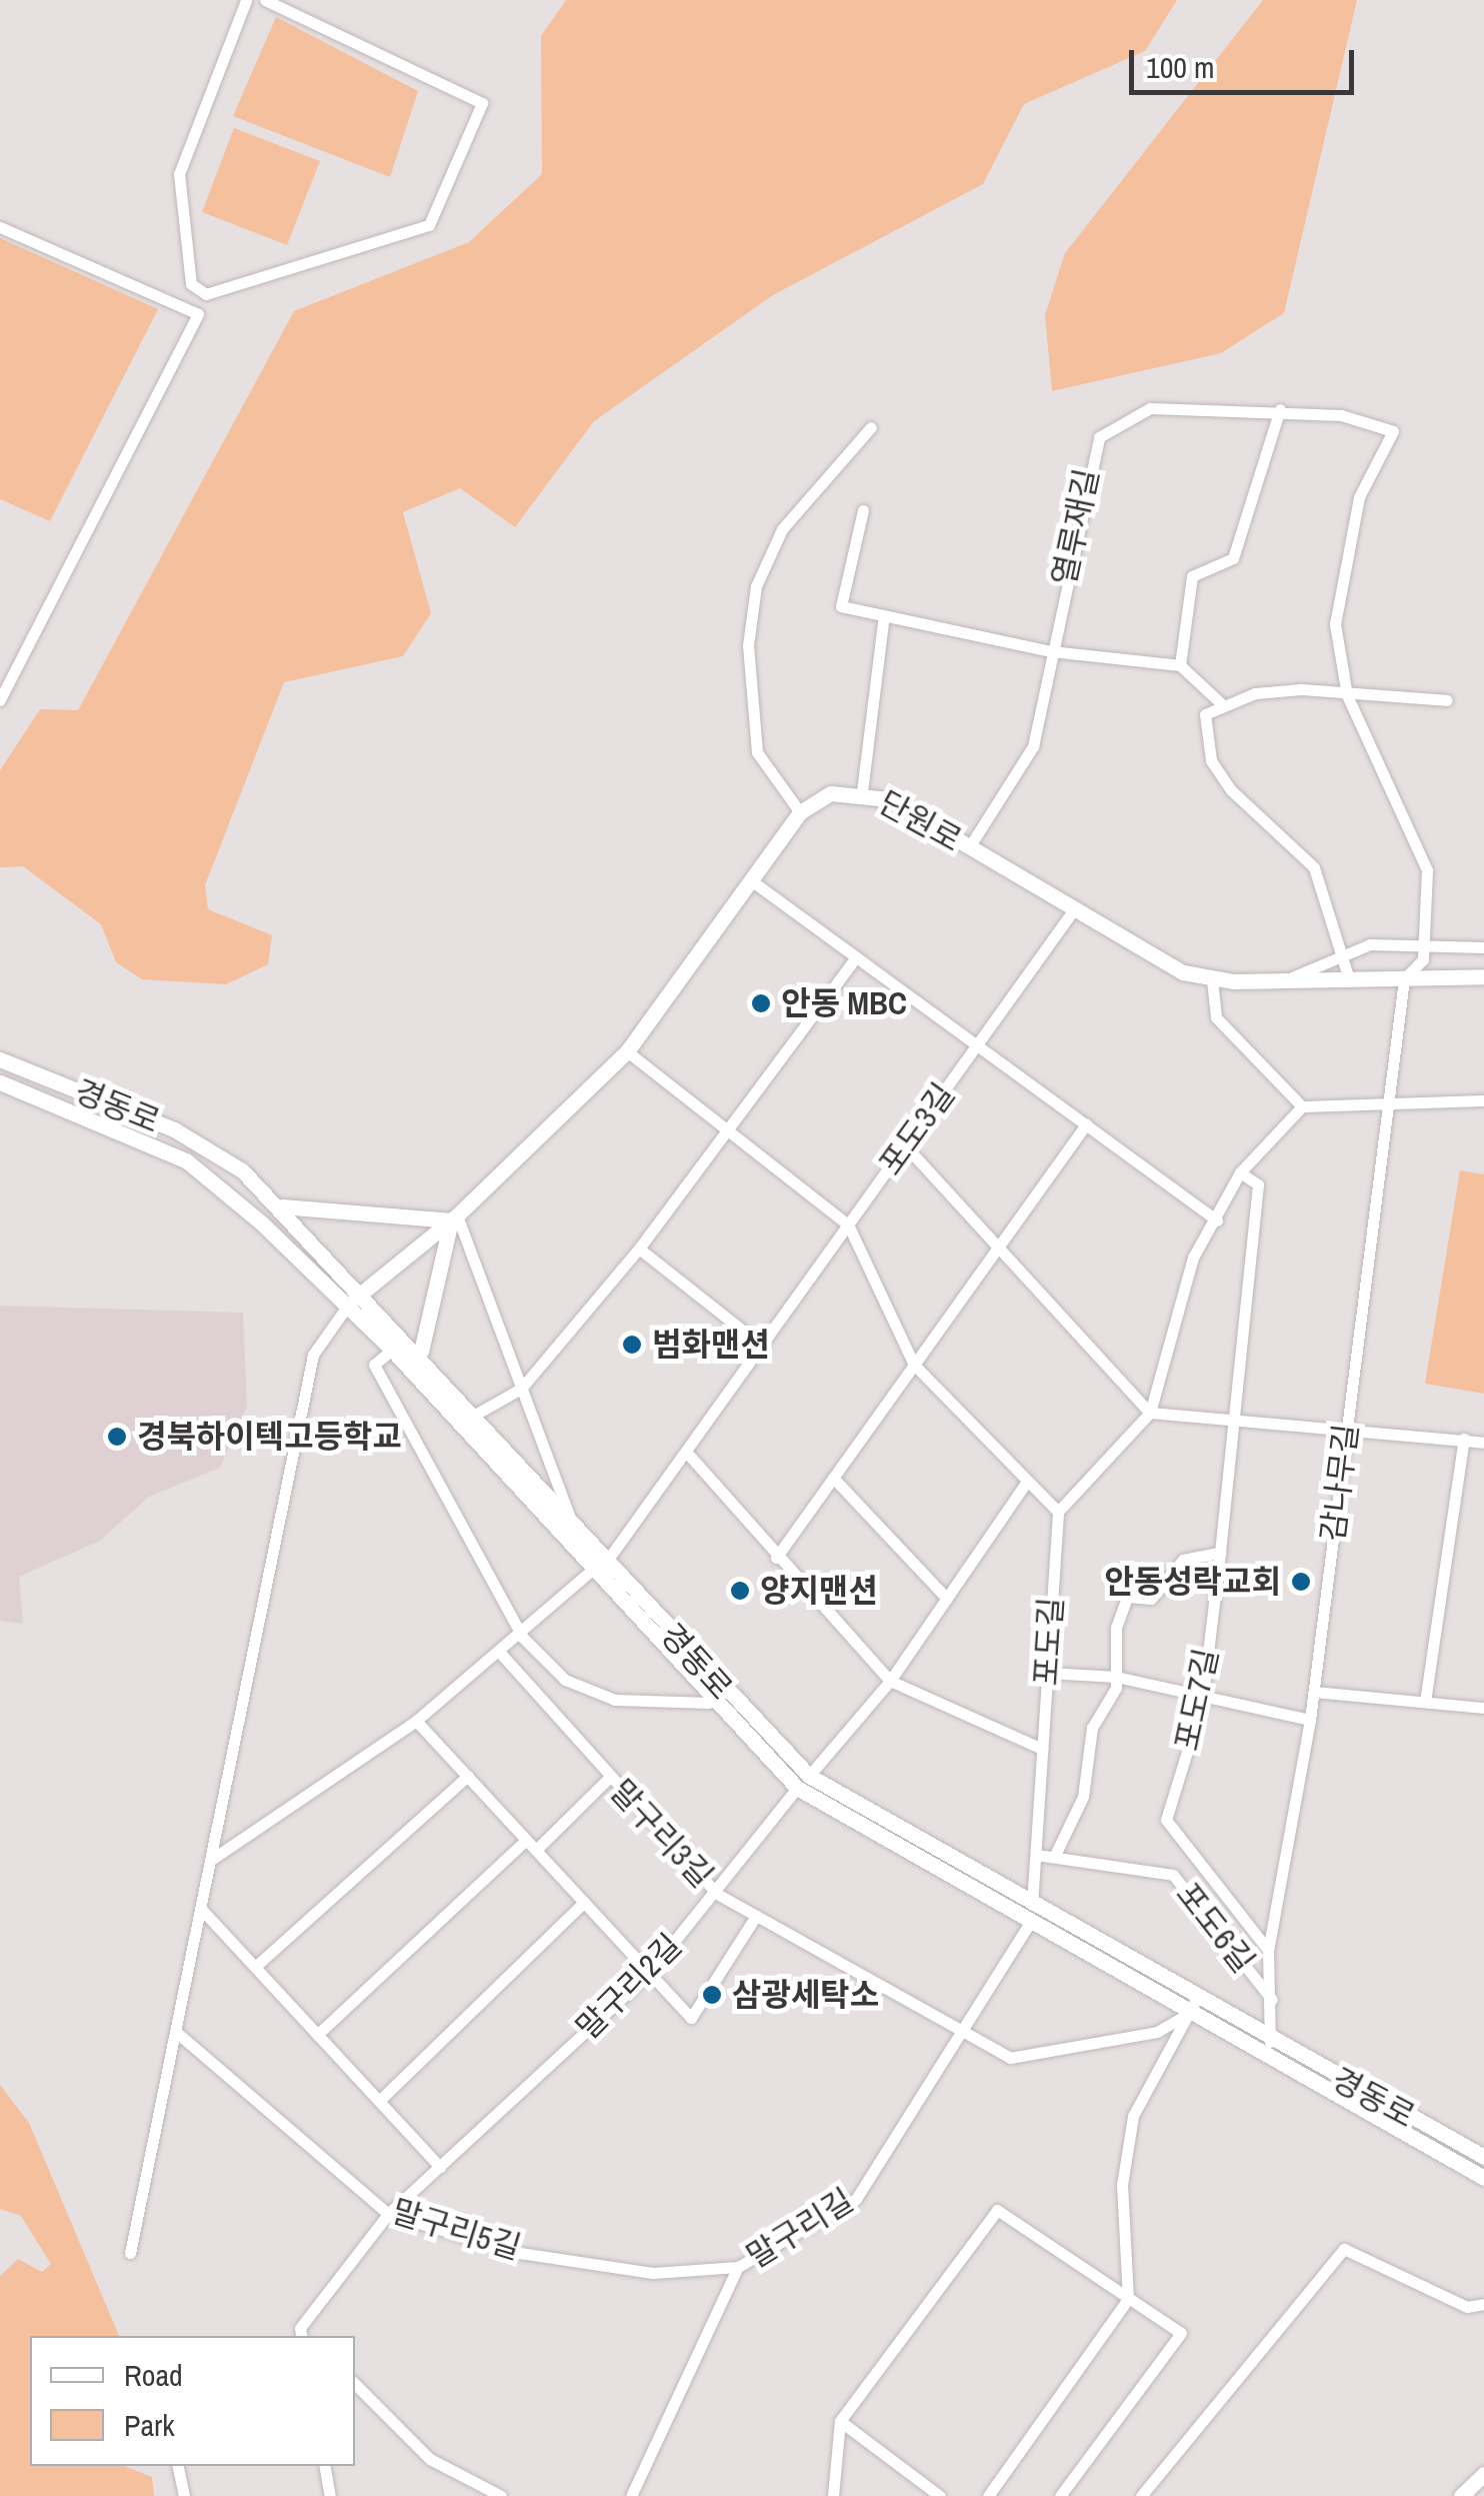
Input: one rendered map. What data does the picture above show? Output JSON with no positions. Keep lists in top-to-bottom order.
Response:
{
  "streets": {
    "street": [
      "열루재길",
      "단원로",
      "경동로",
      "포도3길",
      "감나무길",
      "포도길",
      "포도7길",
      "말구리3길",
      "포도6길",
      "말구리2길",
      "말구리길",
      "말구리5길"
    ]
  },
  "crossings": [
    ["열루재길", "단원로"],
    ["단원로", "포도3길"],
    ["단원로", "감나무길"],
    ["경동로", "포도3길"],
    ["경동로", "감나무길"],
    ["경동로", "포도길"],
    ["경동로", "말구리3길"],
    ["경동로", "말구리2길"],
    ["경동로", "말구리길"],
    ["감나무길", "포도7길"],
    ["감나무길", "포도6길"],
    ["포도길", "포도6길"],
    ["말구리3길", "말구리2길"],
    ["말구리3길", "말구리길"],
    ["말구리2길", "말구리5길"],
    ["말구리길", "말구리5길"]
  ],
  "places": [
    "안동 MBC",
    "범화맨션",
    "경북하이텍고등학교",
    "안동성락교회",
    "양지맨션",
    "삼광세탁소"
  ],
  "legend": ["Road", "Park"],
  "scale_bar": "100 m"
}
